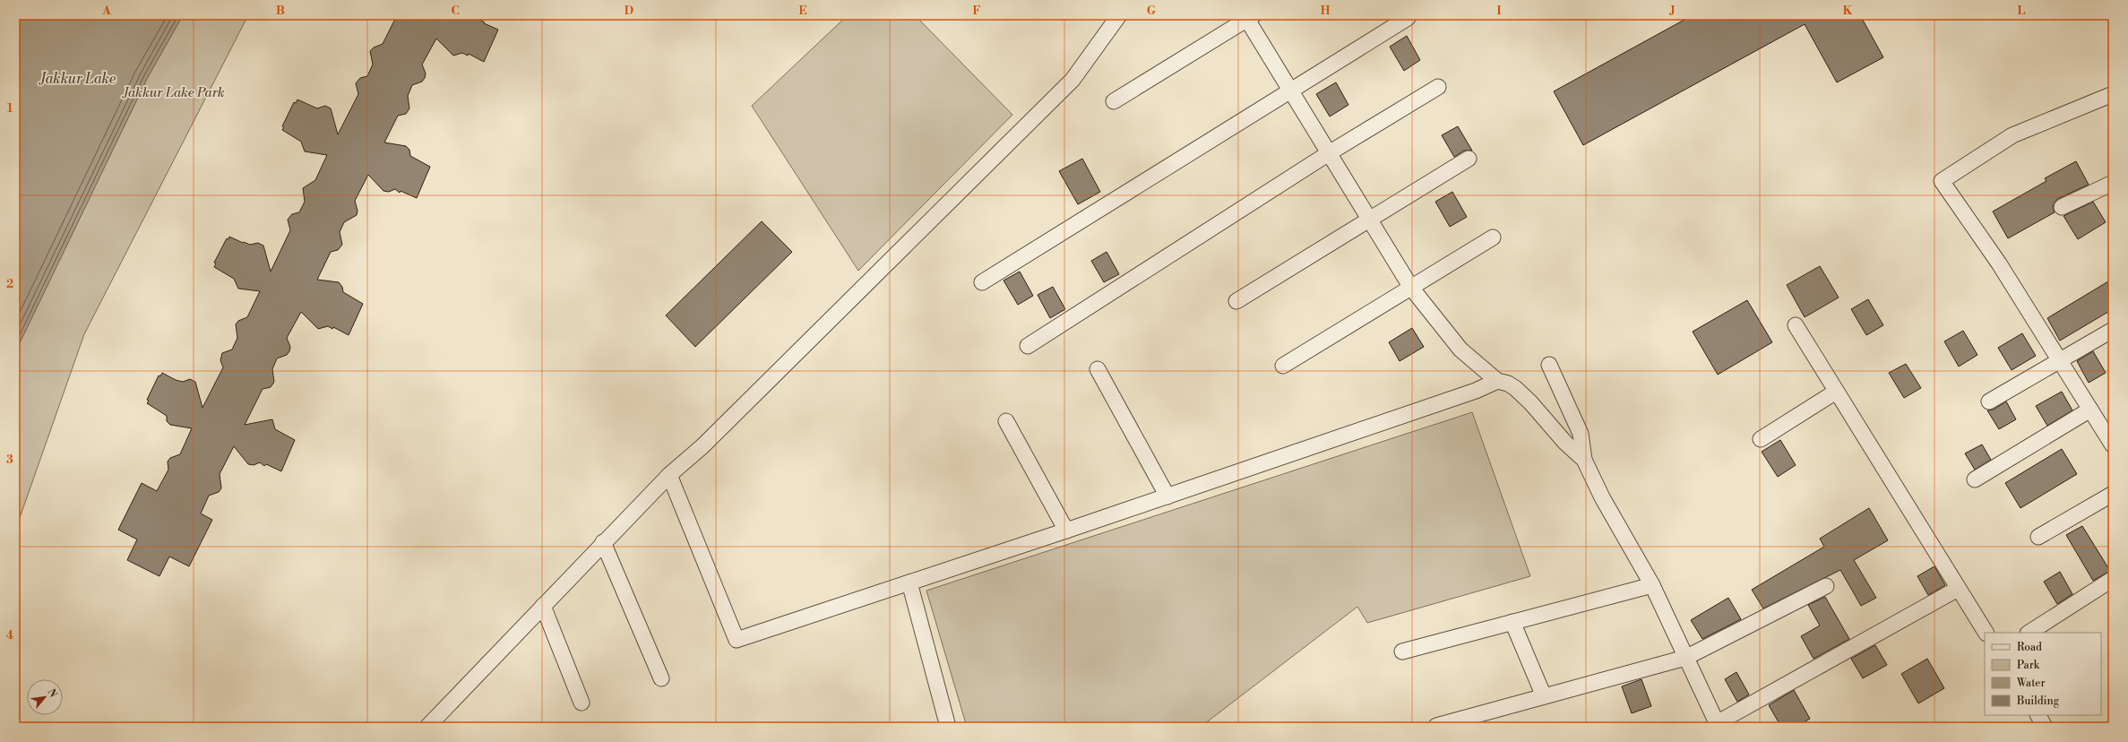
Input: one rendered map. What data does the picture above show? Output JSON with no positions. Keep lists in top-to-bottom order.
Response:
{
  "water": ["Jakkur Lake"],
  "parks": ["Jakkur Lake Park"],
  "legend": [
    "Road",
    "Park",
    "Water",
    "Building"
  ],
  "north": "top right",
  "grid": {
    "columns": [
      "A",
      "B",
      "C",
      "D",
      "E",
      "F",
      "G",
      "H",
      "I",
      "J",
      "K",
      "L"
    ],
    "rows": [
      "1",
      "2",
      "3",
      "4"
    ]
  }
}
